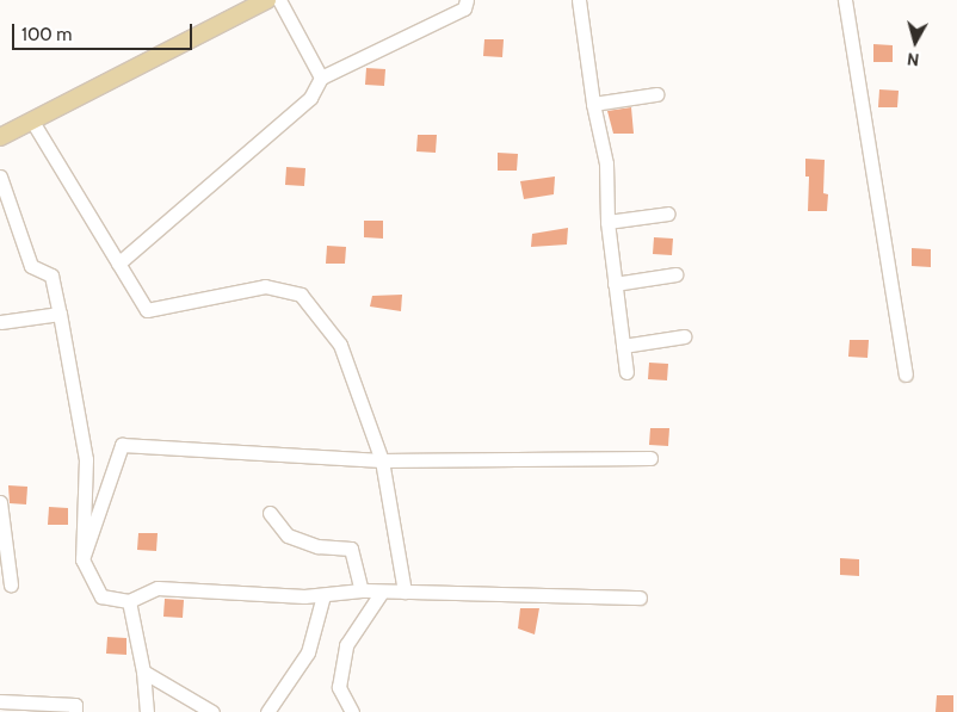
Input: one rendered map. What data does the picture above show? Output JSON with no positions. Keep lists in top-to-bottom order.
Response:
{
  "scale_bar": "100 m",
  "north": "bottom"
}
